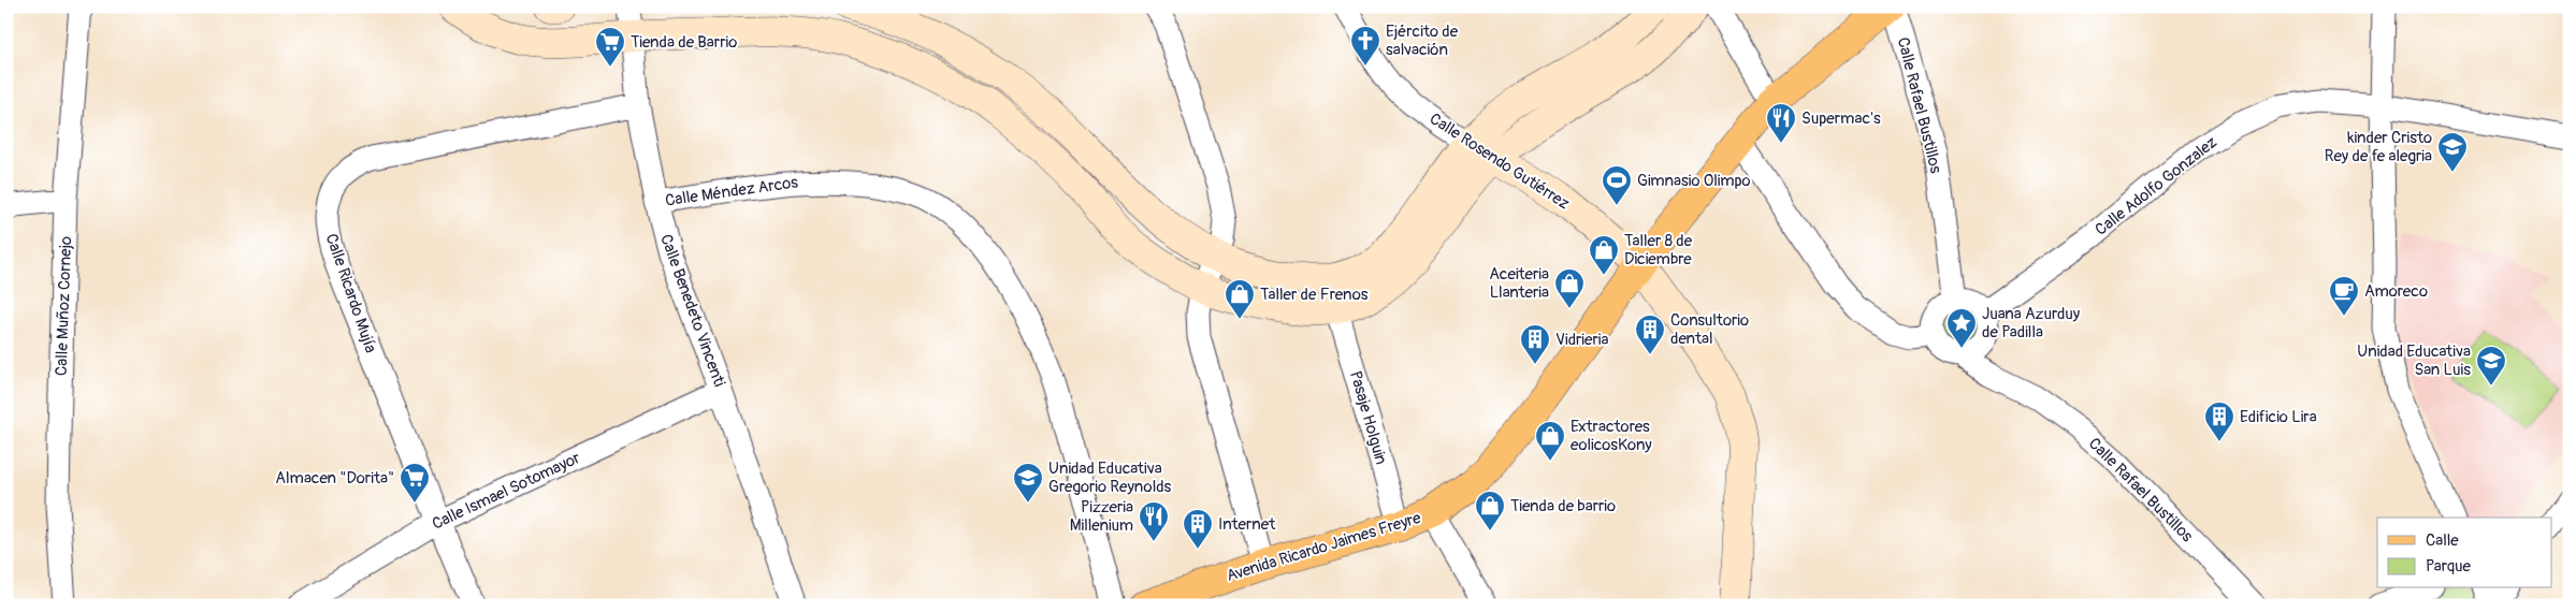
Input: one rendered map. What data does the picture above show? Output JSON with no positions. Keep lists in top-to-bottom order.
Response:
{
  "streets": {
    "main road": ["Avenida Ricardo Jaimes Freyre"],
    "street": [
      "Calle Rafael Bustillos",
      "Calle Rosendo Gutiérrez",
      "Calle Adolfo Gonzalez",
      "Calle Méndez Arcos",
      "Calle Ricardo Mujía",
      "Calle Muñoz Cornejo",
      "Calle Benedeto Vincenti",
      "Pasaje Holguin",
      "Calle Ismael Sotomayor"
    ]
  },
  "crossings": [
    ["Calle Rafael Bustillos", "Calle Adolfo Gonzalez"],
    ["Calle Rafael Bustillos", "Avenida Ricardo Jaimes Freyre"],
    ["Calle Rosendo Gutiérrez", "Avenida Ricardo Jaimes Freyre"],
    ["Calle Méndez Arcos", "Calle Benedeto Vincenti"],
    ["Calle Ricardo Mujía", "Calle Benedeto Vincenti"],
    ["Calle Ricardo Mujía", "Calle Ismael Sotomayor"],
    ["Calle Benedeto Vincenti", "Calle Ismael Sotomayor"],
    ["Pasaje Holguin", "Avenida Ricardo Jaimes Freyre"]
  ],
  "places": {
    "church": ["Ejército de salvación"],
    "supermarket": ["Tienda de Barrio", "Almacen \"Dorita\""],
    "restaurant": ["Supermac's", "Pizzeria Millenium"],
    "school or university": ["kinder Cristo Rey de fe alegria", "Unidad Educativa San Luis", "Unidad Educativa Gregorio Reynolds"],
    "sports": ["Gimnasio Olimpo"],
    "shop": [
      "Taller 8 de Diciembre",
      "Aceiteria Llanteria",
      "Taller de Frenos",
      "Extractores eolicosKony",
      "Tienda de barrio"
    ],
    "cafe": ["Amoreco"],
    "place": ["Juana Azurduy de Padilla"],
    "building": [
      "Consultorio dental",
      "Vidrieria",
      "Edificio Lira",
      "Internet"
    ]
  },
  "legend": ["Calle", "Parque"]
}
